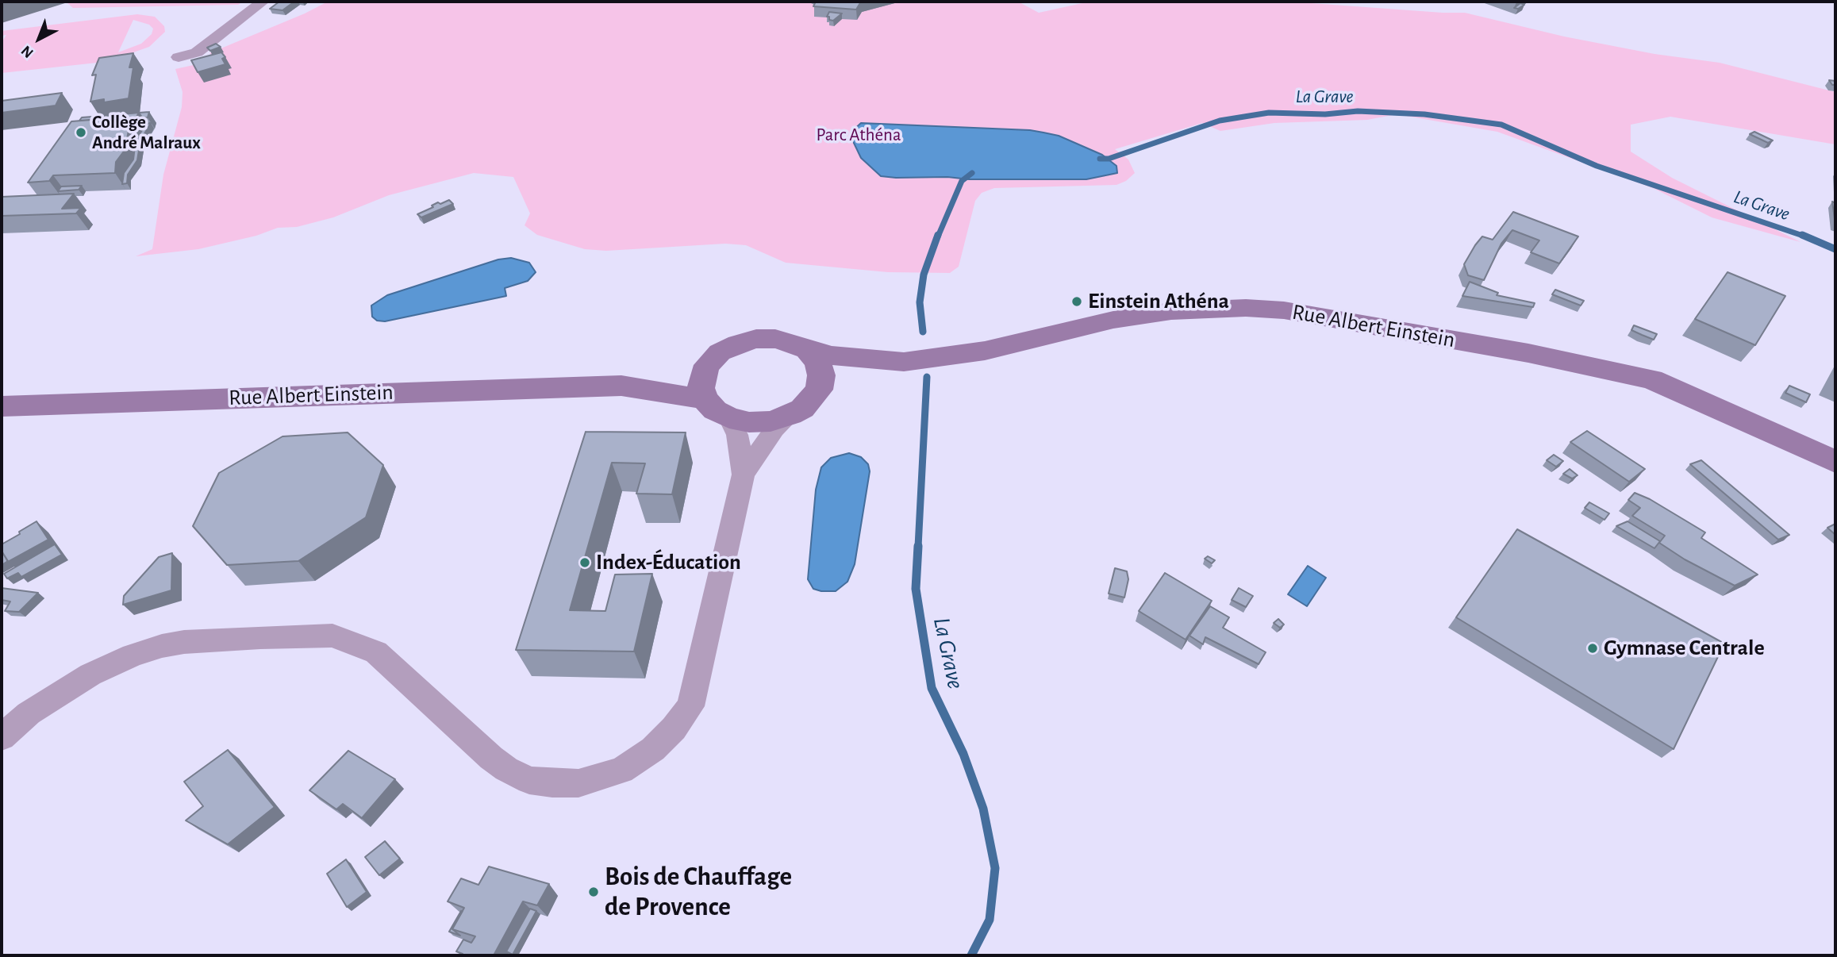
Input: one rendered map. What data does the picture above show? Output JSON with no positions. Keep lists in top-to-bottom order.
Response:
{
  "streets": {
    "street": ["Rue Albert Einstein"]
  },
  "water": ["La Grave"],
  "parks": ["Parc Athéna"],
  "places": [
    "Collège André Malraux",
    "Einstein Athéna",
    "Index-Éducation",
    "Gymnase Centrale",
    "Bois de Chauffage de Provence"
  ],
  "north": "bottom left"
}
